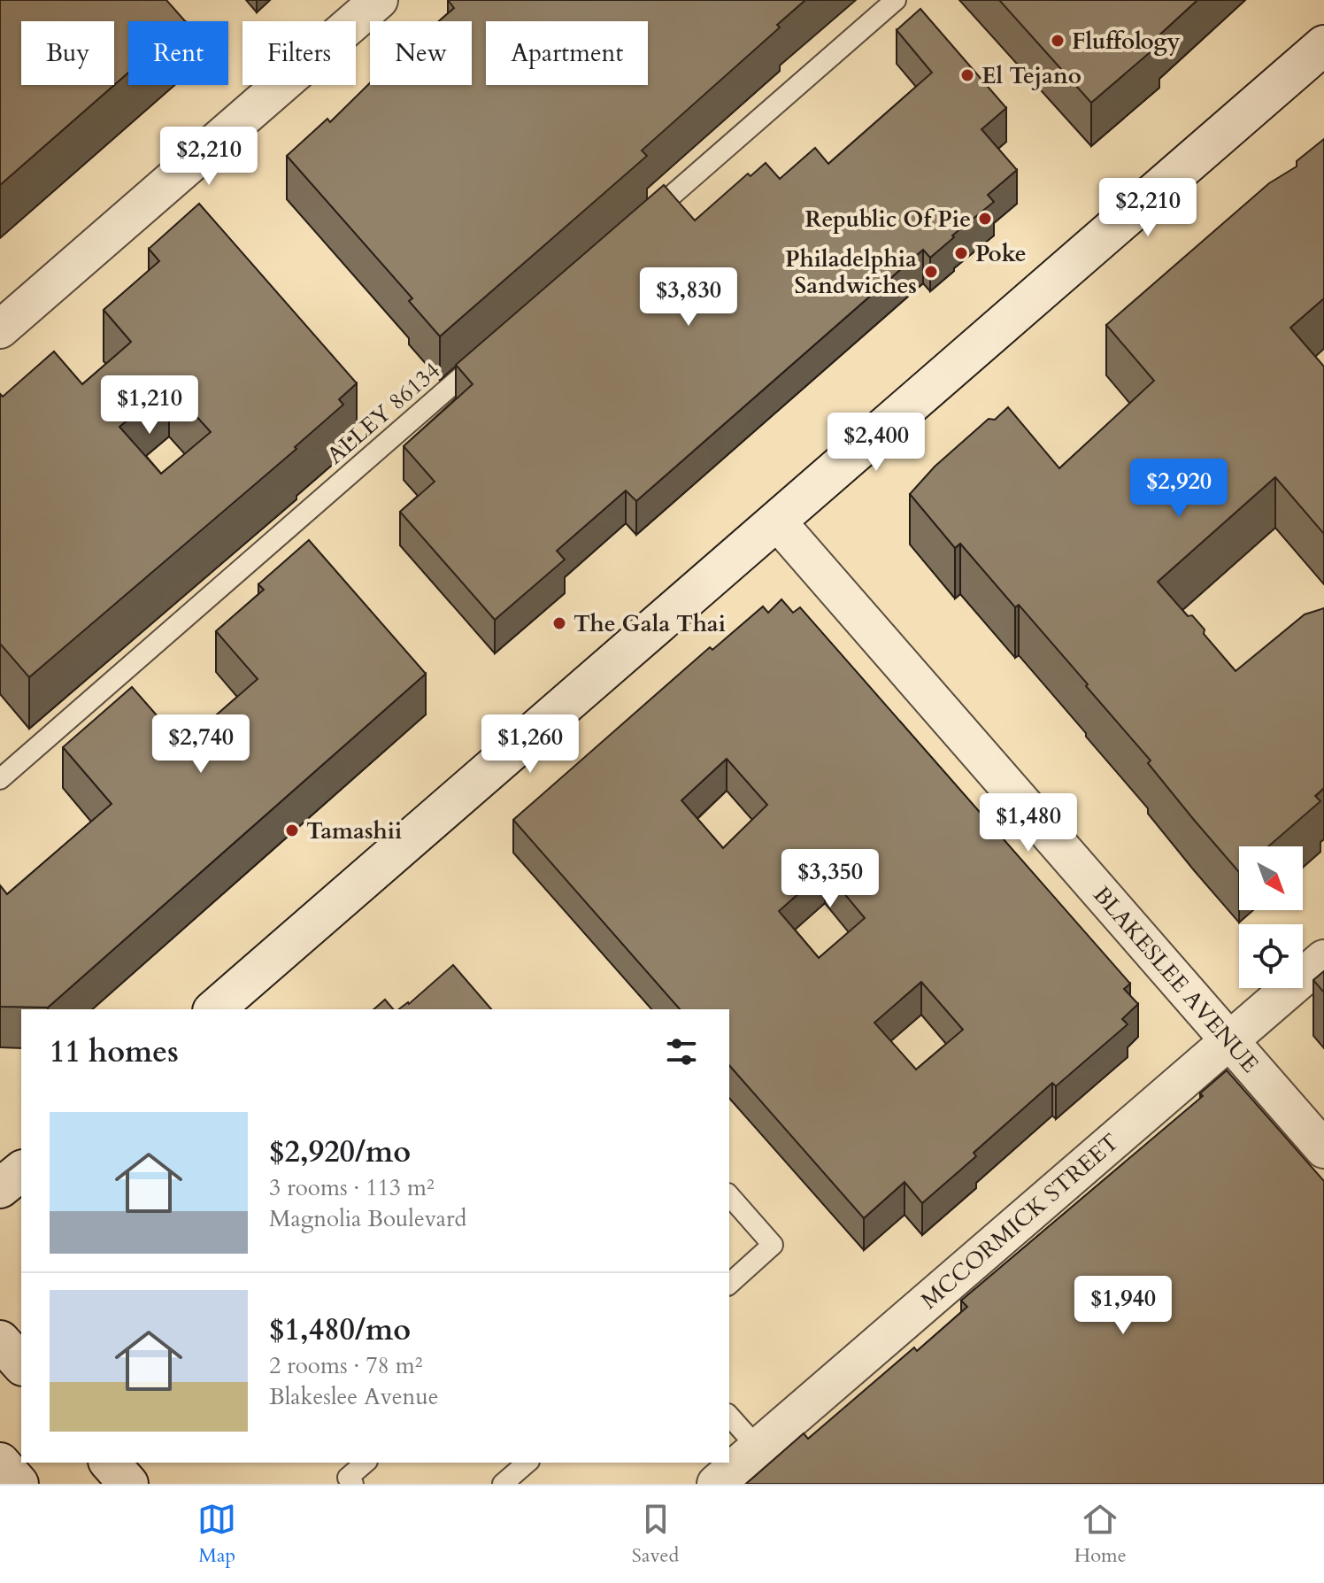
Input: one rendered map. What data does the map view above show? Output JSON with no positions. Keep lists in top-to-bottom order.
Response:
{
  "streets": {
    "street": ["BLAKESLEE AVENUE", "MCCORMICK STREET"],
    "lane": ["ALLEY 86134"]
  },
  "crossings": [
    ["BLAKESLEE AVENUE", "MCCORMICK STREET"]
  ],
  "places": [
    "Fluffology",
    "El Tejano",
    "Republic Of Pie",
    "Poke",
    "Philadelphia Sandwiches",
    "The Gala Thai",
    "Tamashii"
  ],
  "north": "bottom right",
  "page": {
    "chip": [
      "Buy",
      "Rent",
      "Filters",
      "New",
      "Apartment"
    ],
    "price": [
      "$2,210",
      "$2,210",
      "$3,830",
      "$1,210",
      "$2,400",
      "$2,920",
      "$2,740",
      "$1,260",
      "$1,480",
      "$3,350",
      "$1,940"
    ],
    "heading": "11 homes",
    "list": [
      {
        "name": "$2,920/mo",
        "note": "3 rooms · 113 m² · Magnolia Boulevard"
      },
      {
        "name": "$1,480/mo",
        "note": "2 rooms · 78 m² · Blakeslee Avenue"
      }
    ],
    "tabs": ["Map", "Saved", "Home"]
  }
}
